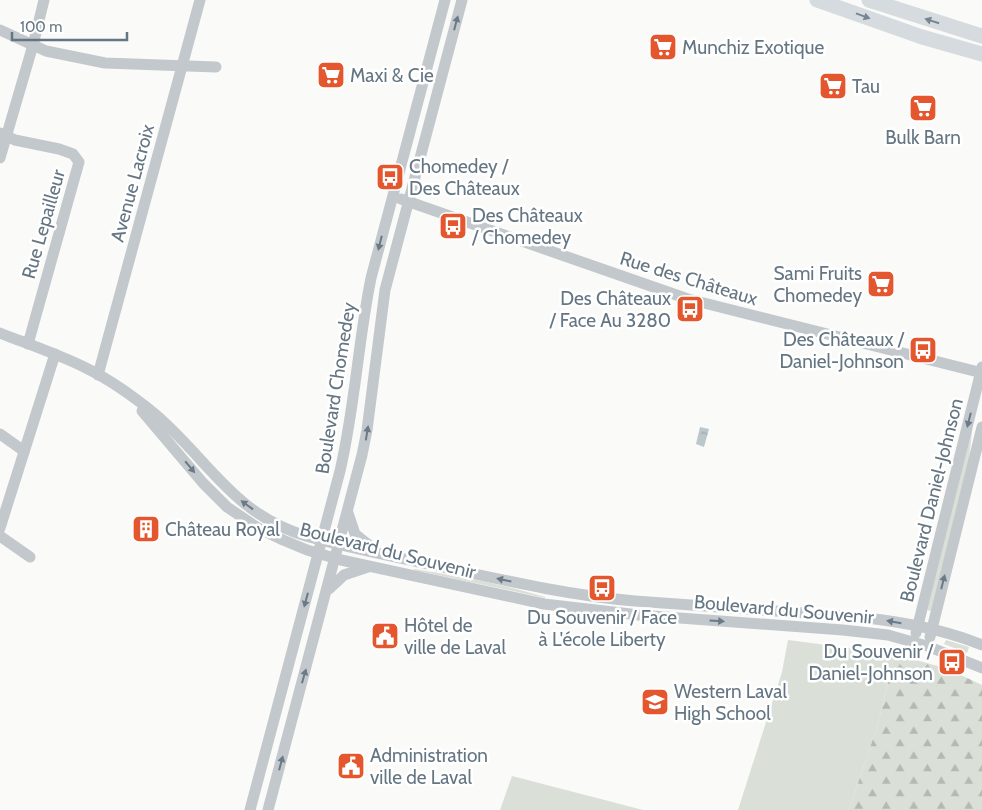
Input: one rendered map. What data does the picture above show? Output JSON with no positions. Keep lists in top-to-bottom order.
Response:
{
  "streets": {
    "street": [
      "Avenue Lacroix",
      "Rue Lepailleur",
      "Rue des Châteaux",
      "Boulevard Chomedey",
      "Boulevard Daniel-Johnson",
      "Boulevard du Souvenir"
    ]
  },
  "crossings": [
    ["Rue des Châteaux", "Boulevard Chomedey"],
    ["Rue des Châteaux", "Boulevard Daniel-Johnson"],
    ["Boulevard Chomedey", "Boulevard du Souvenir"],
    ["Boulevard Daniel-Johnson", "Boulevard du Souvenir"]
  ],
  "places": {
    "supermarket": [
      "Munchiz Exotique",
      "Maxi & Cie",
      "Tau",
      "Bulk Barn",
      "Sami Fruits Chomedey"
    ],
    "bus stop": [
      "Chomedey / Des Châteaux",
      "Des Châteaux / Chomedey",
      "Des Châteaux / Face Au 3280",
      "Des Châteaux / Daniel-Johnson",
      "Du Souvenir / Face à L'école Liberty",
      "Du Souvenir / Daniel-Johnson"
    ],
    "building": ["Château Royal"],
    "public building": ["Hôtel de ville de Laval", "Administration ville de Laval"],
    "school or university": ["Western Laval High School"]
  },
  "scale_bar": "100 m"
}
